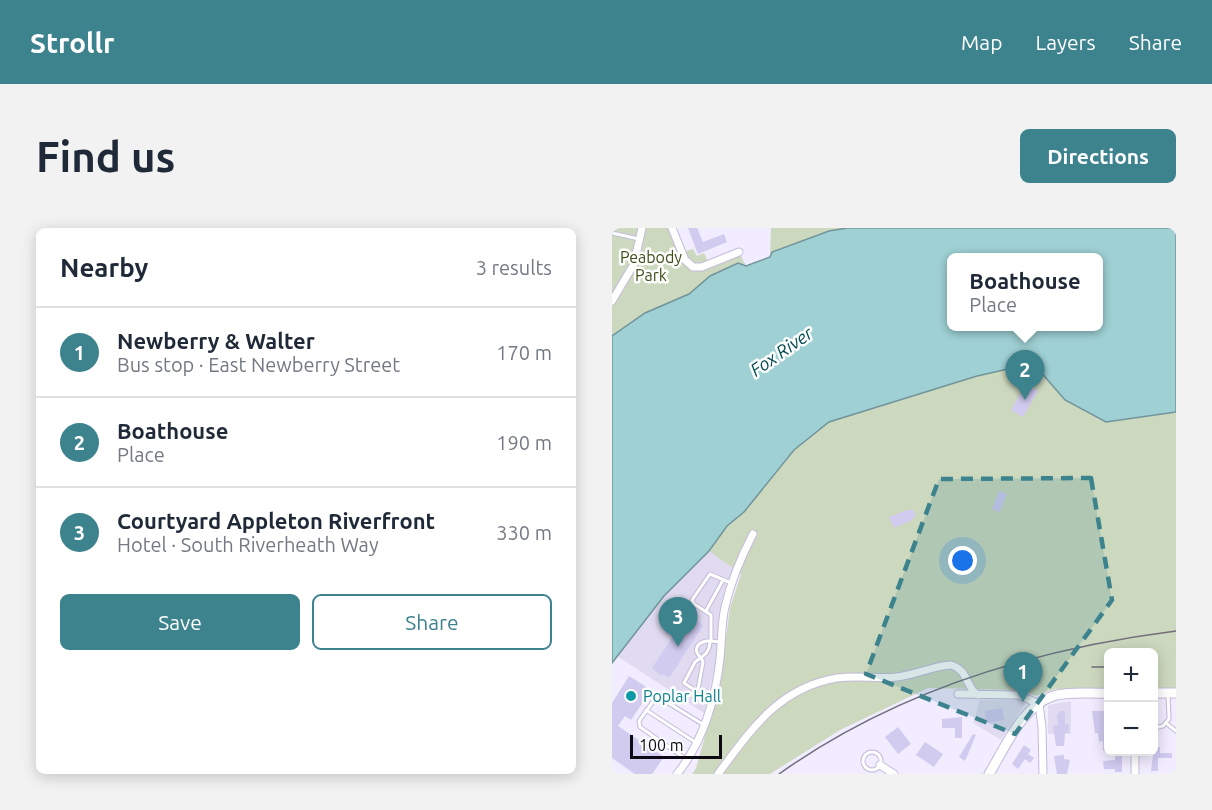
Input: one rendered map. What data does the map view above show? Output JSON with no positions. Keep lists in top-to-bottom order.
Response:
{
  "water": ["Fox River"],
  "parks": ["Peabody Park"],
  "places": ["Poplar Hall"],
  "scale_bar": "100 m",
  "page": {
    "header": "Strollr",
    "nav": ["Map", "Layers", "Share"],
    "buttons": [
      "Directions",
      ["Save", "Share"]
    ],
    "title": "Find us",
    "heading": ["Nearby", "3 results"],
    "popup": ["Boathouse", "Place"],
    "list": [
      {
        "mark": "1",
        "name": "Newberry & Walter",
        "note": "Bus stop · East Newberry Street",
        "value": "170 m"
      },
      {
        "mark": "2",
        "name": "Boathouse",
        "note": "Place",
        "value": "190 m"
      },
      {
        "mark": "3",
        "name": "Courtyard Appleton Riverfront",
        "note": "Hotel · South Riverheath Way",
        "value": "330 m"
      }
    ],
    "pins": ["2", "3", "1"],
    "map_buttons": ["+", "−"],
    "scale": "100 m"
  }
}
